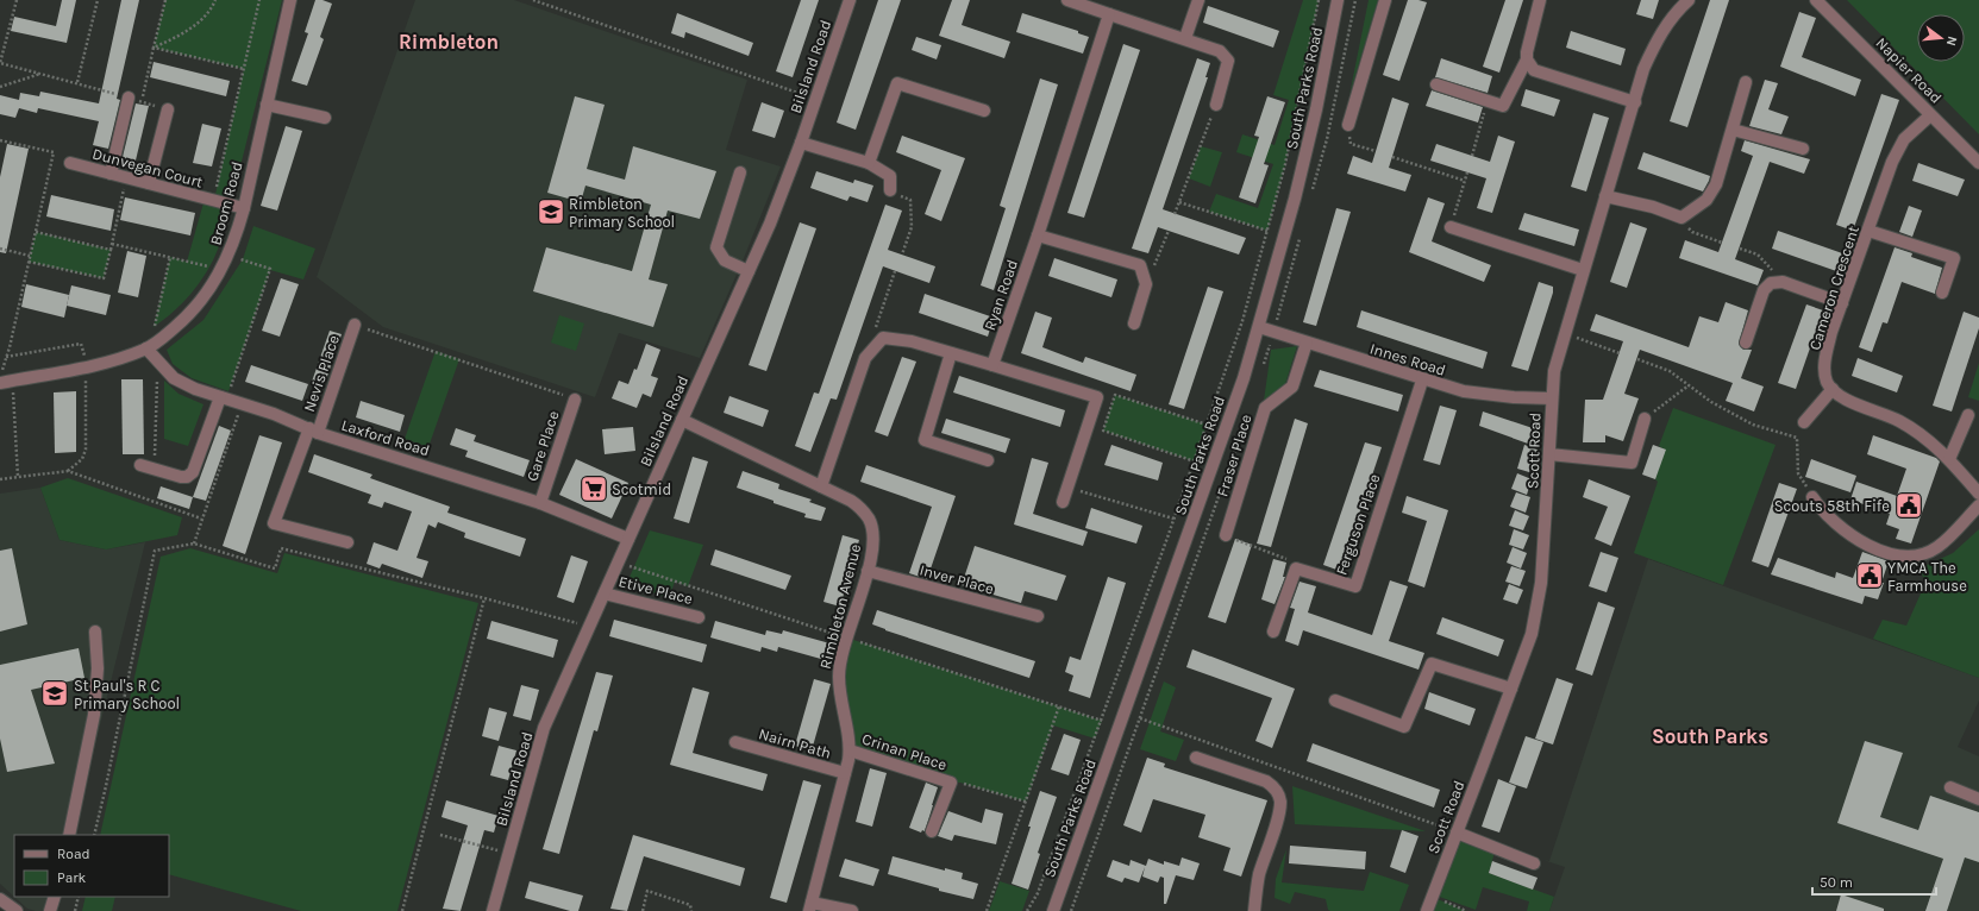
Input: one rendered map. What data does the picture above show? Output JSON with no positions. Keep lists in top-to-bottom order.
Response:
{
  "streets": {
    "street": [
      "Bilsland Road",
      "Napier Road",
      "South Parks Road",
      "Dunvegan Court",
      "Broom Road",
      "Cameron Crescent",
      "Ryan Road",
      "Innes Road",
      "Nevis Place",
      "Laxford Road",
      "Gare Place",
      "Scott Road",
      "Fraser Place",
      "Ferguson Place",
      "Inver Place",
      "Etive Place",
      "Rimbleton Avenue",
      "Nairn Path",
      "Crinan Place"
    ]
  },
  "crossings": [
    ["Bilsland Road", "Laxford Road"],
    ["Bilsland Road", "Etive Place"],
    ["Bilsland Road", "Rimbleton Avenue"],
    ["Napier Road", "Cameron Crescent"],
    ["South Parks Road", "Innes Road"],
    ["Dunvegan Court", "Broom Road"],
    ["Broom Road", "Laxford Road"],
    ["Innes Road", "Scott Road"],
    ["Innes Road", "Fraser Place"],
    ["Innes Road", "Ferguson Place"],
    ["Nevis Place", "Laxford Road"],
    ["Laxford Road", "Gare Place"],
    ["Inver Place", "Rimbleton Avenue"],
    ["Rimbleton Avenue", "Nairn Path"],
    ["Rimbleton Avenue", "Crinan Place"]
  ],
  "districts": ["Rimbleton", "South Parks"],
  "places": {
    "school or university": ["Rimbleton Primary School", "St Paul's R C Primary School"],
    "supermarket": ["Scotmid"],
    "public building": ["Scouts 58th Fife", "YMCA The Farmhouse"]
  },
  "legend": ["Road", "Park"],
  "scale_bar": "50 m",
  "north": "right"
}
